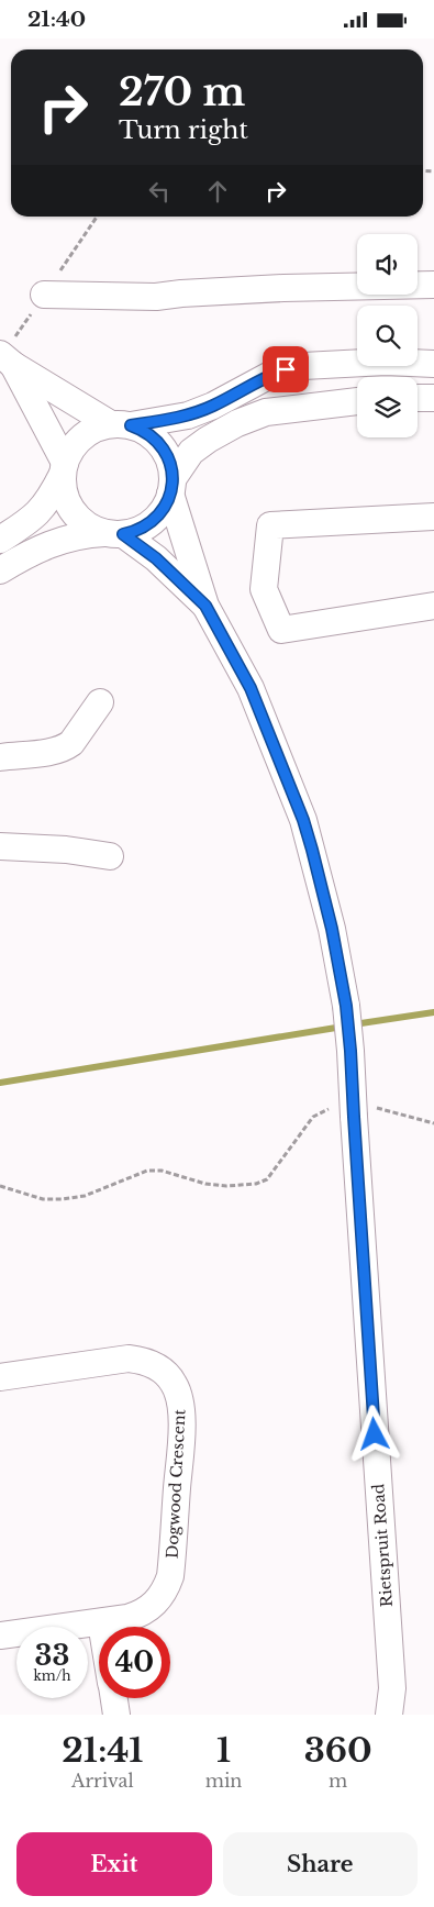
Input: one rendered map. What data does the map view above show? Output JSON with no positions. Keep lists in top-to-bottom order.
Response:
{
  "streets": {
    "street": ["Dogwood Crescent", "Rietspruit Road"]
  },
  "page": {
    "status": "21:40",
    "turn": ["270 m", "Turn right"],
    "speed": "33 km/h",
    "limit": "40",
    "eta": [
      "21:41",
      "Arrival",
      "1",
      "min",
      "360",
      "m"
    ],
    "buttons": ["Exit", "Share"]
  }
}
